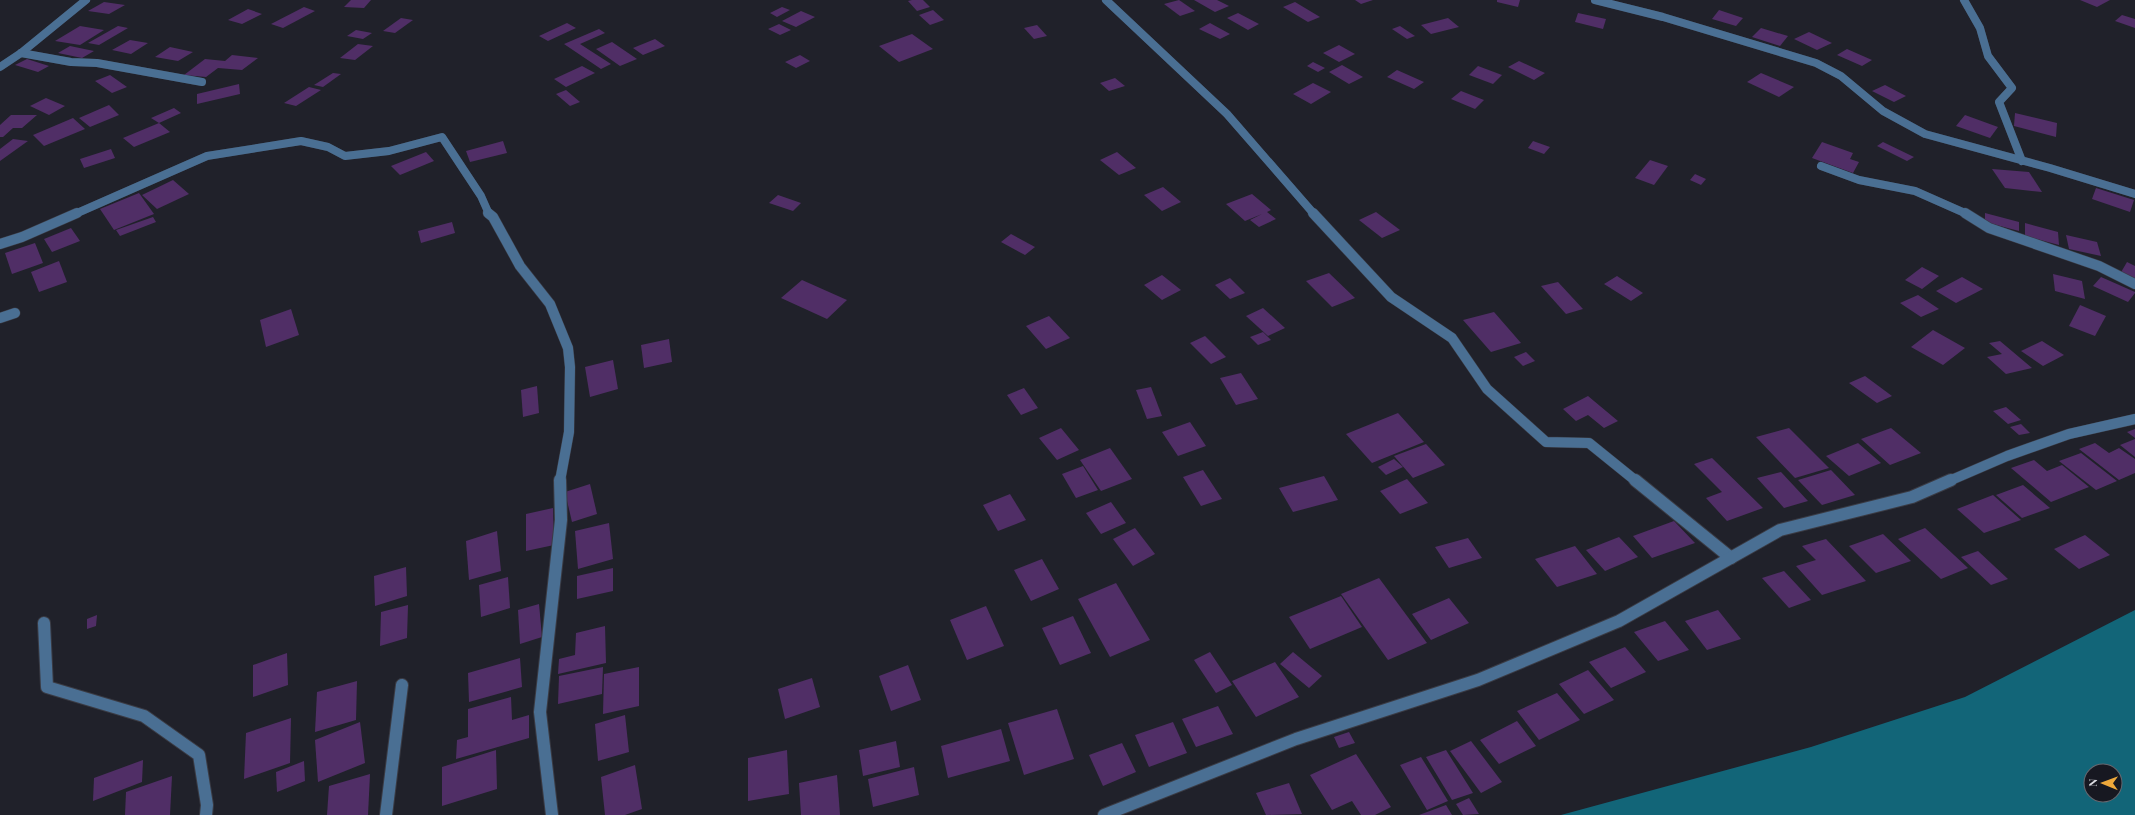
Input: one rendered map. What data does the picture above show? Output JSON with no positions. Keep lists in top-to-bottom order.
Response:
{
  "north": "left"
}
